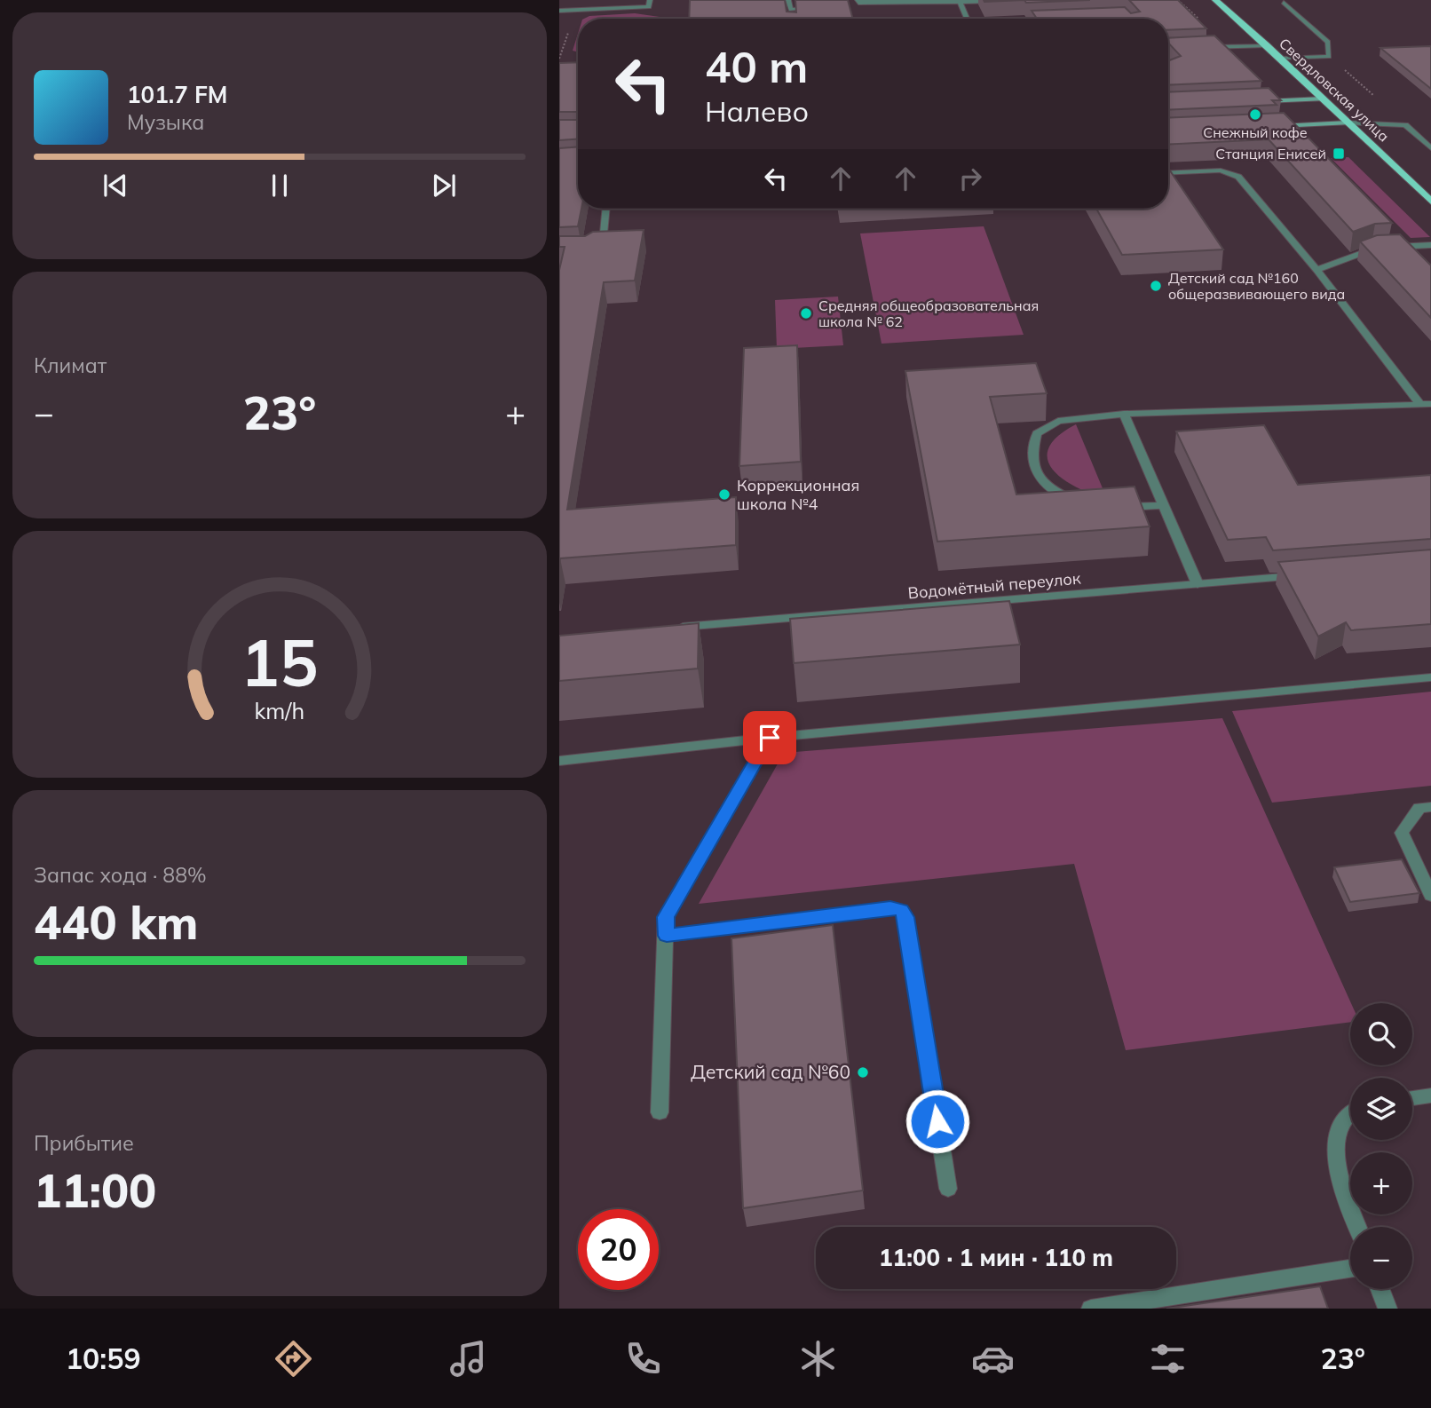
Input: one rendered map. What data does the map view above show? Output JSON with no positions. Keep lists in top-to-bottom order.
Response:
{
  "streets": {
    "highway": ["Свердловская улица"],
    "street": ["Водомётный переулок"]
  },
  "places": {
    "other": [
      "Снежный кофе",
      "Детский сад №160 общеразвивающего вида",
      "Средняя общеобразовательная школа № 62",
      "Коррекционная школа №4",
      "Детский сад №60"
    ],
    "transit": ["Станция Енисей"]
  },
  "page": {
    "turn": ["40 m", "Налево"],
    "song": ["101.7 FM", "Музыка"],
    "tile": [
      "Климат",
      ["Запас хода · 88%", "440 km"],
      ["Прибытие", "11:00"]
    ],
    "heat": ["−", "23°", "+"],
    "map_buttons": ["+", "−"],
    "limit": "20",
    "trip": "11:00 · 1 мин · 110 m",
    "tabs": ["10:59", "23°"],
    "gauge": ["15", "km/h"]
  }
}
